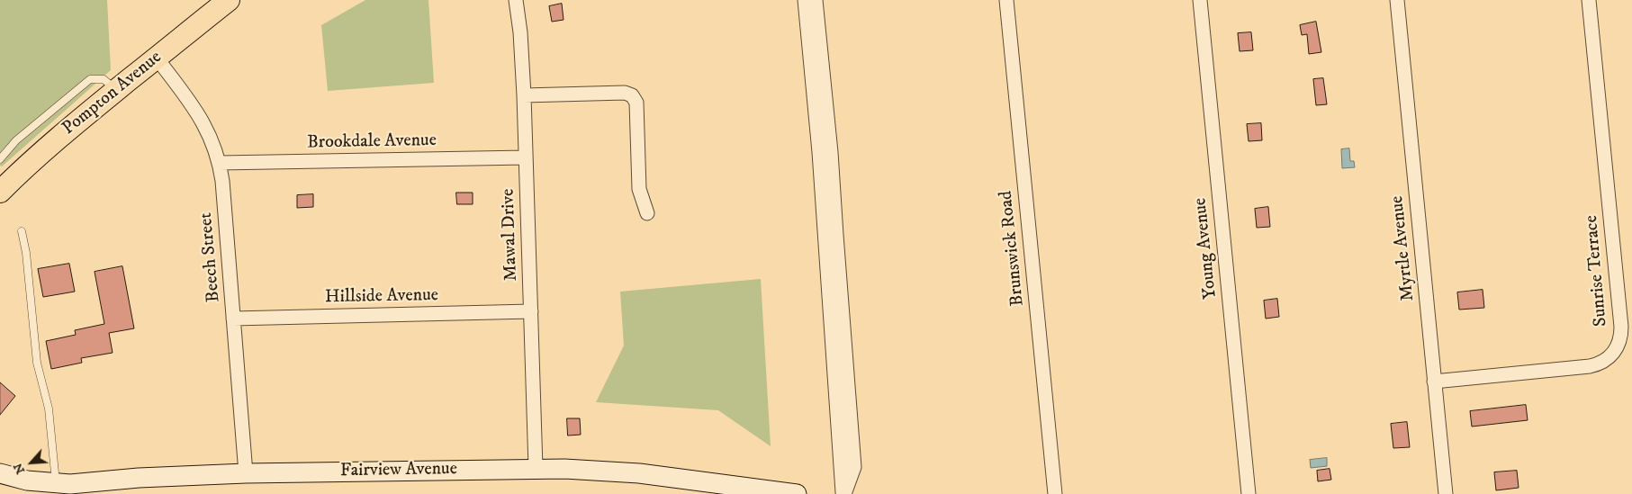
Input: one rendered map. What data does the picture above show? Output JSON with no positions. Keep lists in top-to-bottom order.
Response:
{
  "streets": {
    "main road": ["Pompton Avenue", "Fairview Avenue"],
    "street": [
      "Brookdale Avenue",
      "Mawal Drive",
      "Brunswick Road",
      "Young Avenue",
      "Myrtle Avenue",
      "Beech Street",
      "Sunrise Terrace",
      "Hillside Avenue"
    ]
  },
  "crossings": [
    ["Pompton Avenue", "Beech Street"],
    ["Brookdale Avenue", "Mawal Drive"],
    ["Brookdale Avenue", "Beech Street"],
    ["Mawal Drive", "Hillside Avenue"],
    ["Mawal Drive", "Fairview Avenue"],
    ["Myrtle Avenue", "Sunrise Terrace"],
    ["Beech Street", "Hillside Avenue"],
    ["Beech Street", "Fairview Avenue"]
  ],
  "north": "bottom left"
}
